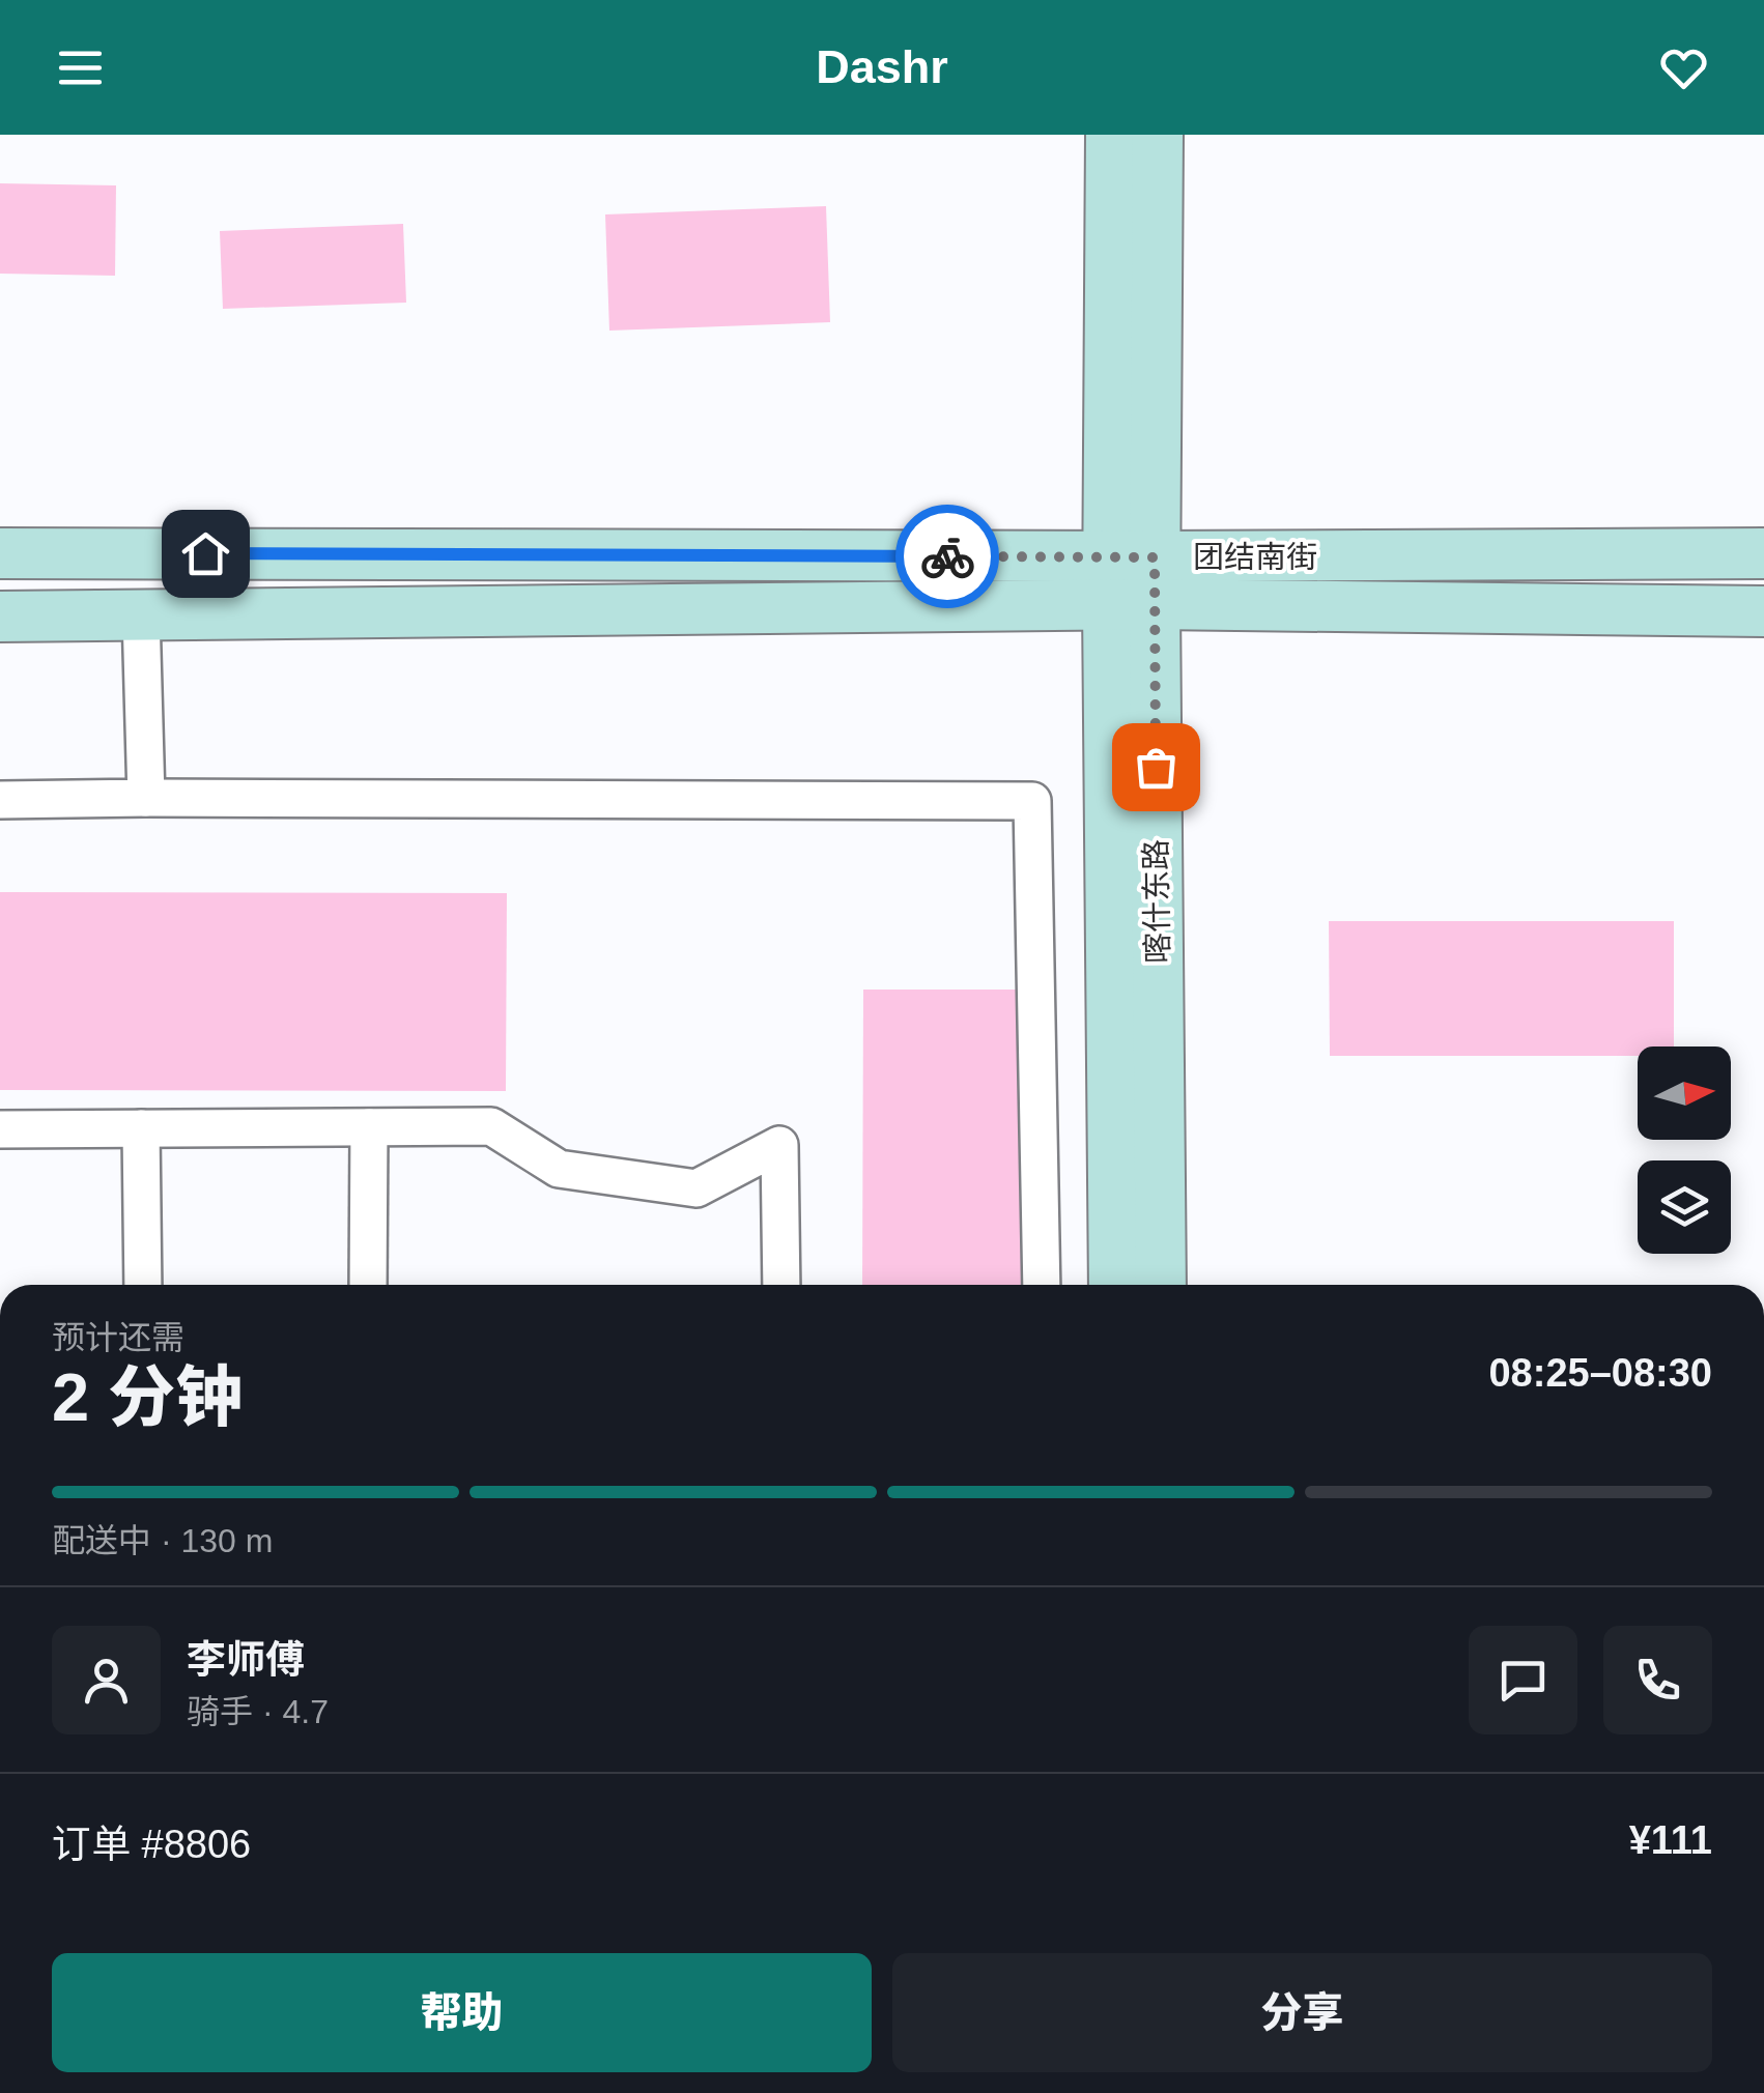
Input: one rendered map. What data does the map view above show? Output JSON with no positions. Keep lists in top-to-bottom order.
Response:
{
  "streets": {
    "main road": ["团结南街", "喀什东路"]
  },
  "crossings": [
    ["团结南街", "喀什东路"]
  ],
  "north": "right",
  "page": {
    "header": "Dashr",
    "heading": ["2 分钟", "预计还需", "08:25–08:30"],
    "panel": [
      "李师傅",
      "骑手 · 4.7",
      "订单 #8806",
      "¥111"
    ],
    "bar": "配送中 · 130 m",
    "buttons": ["帮助", "分享"]
  }
}
